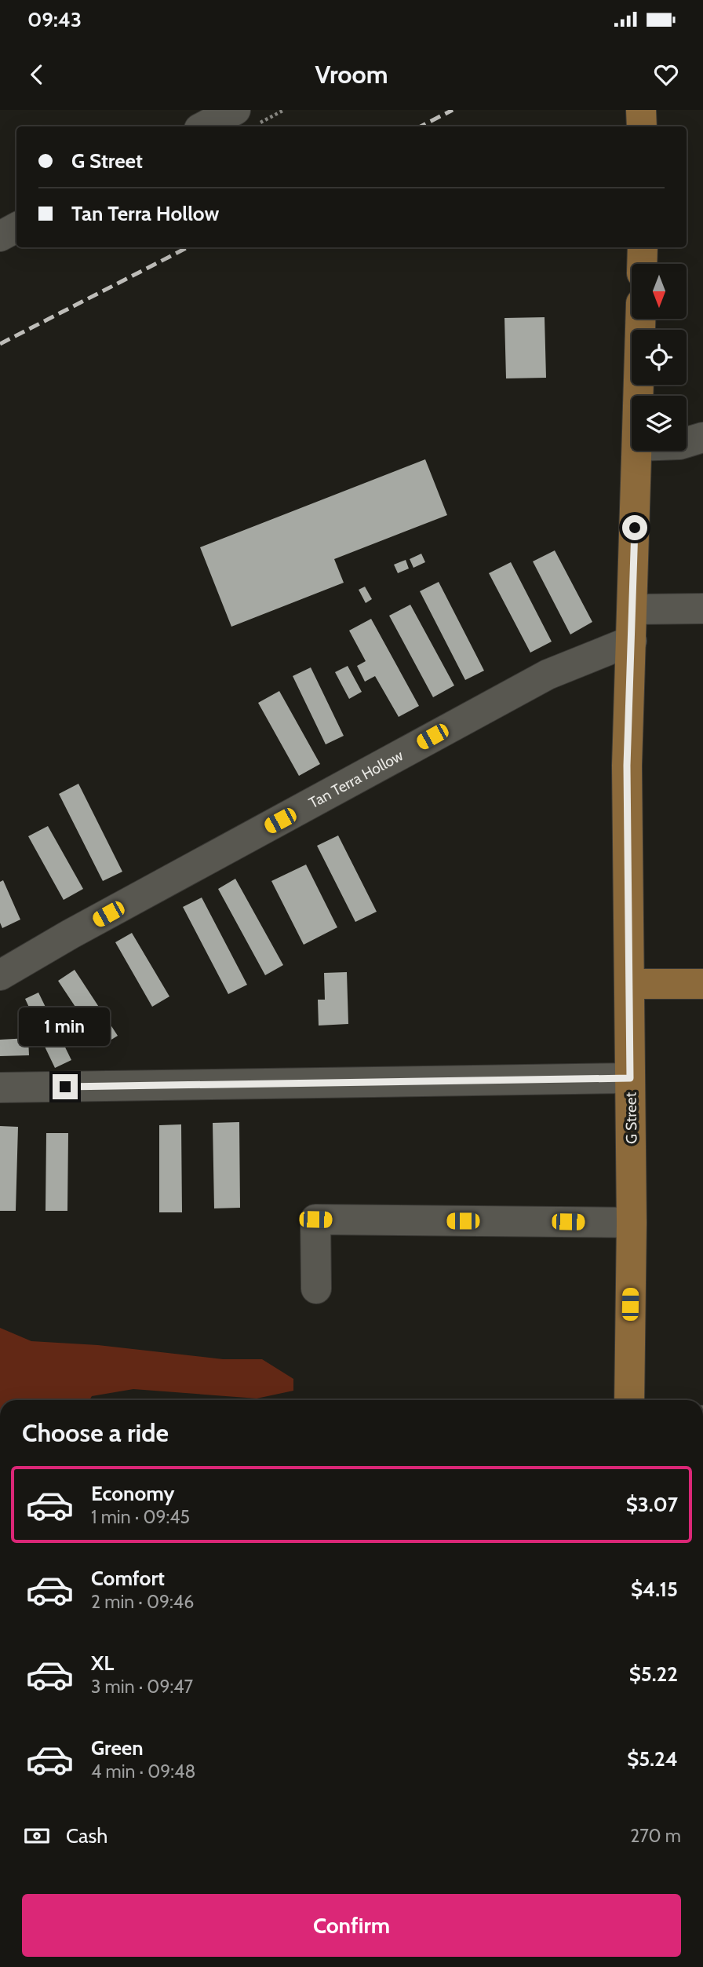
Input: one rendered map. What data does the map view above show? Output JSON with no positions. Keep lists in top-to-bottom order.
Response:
{
  "streets": {
    "main road": ["G Street"],
    "street": ["Tan Terra Hollow"]
  },
  "crossings": [
    ["Tan Terra Hollow", "G Street"]
  ],
  "north": "bottom",
  "page": {
    "status": "09:43",
    "header": "Vroom",
    "banner": ["G Street", "Tan Terra Hollow"],
    "bubble": "1 min",
    "heading": "Choose a ride",
    "list": [
      {
        "name": "Economy",
        "note": "1 min · 09:45",
        "value": "$3.07"
      },
      {
        "name": "Comfort",
        "note": "2 min · 09:46",
        "value": "$4.15"
      },
      {
        "name": "XL",
        "note": "3 min · 09:47",
        "value": "$5.22"
      },
      {
        "name": "Green",
        "note": "4 min · 09:48",
        "value": "$5.24"
      }
    ],
    "pay": ["Cash", "270 m"],
    "buttons": "Confirm"
  }
}
